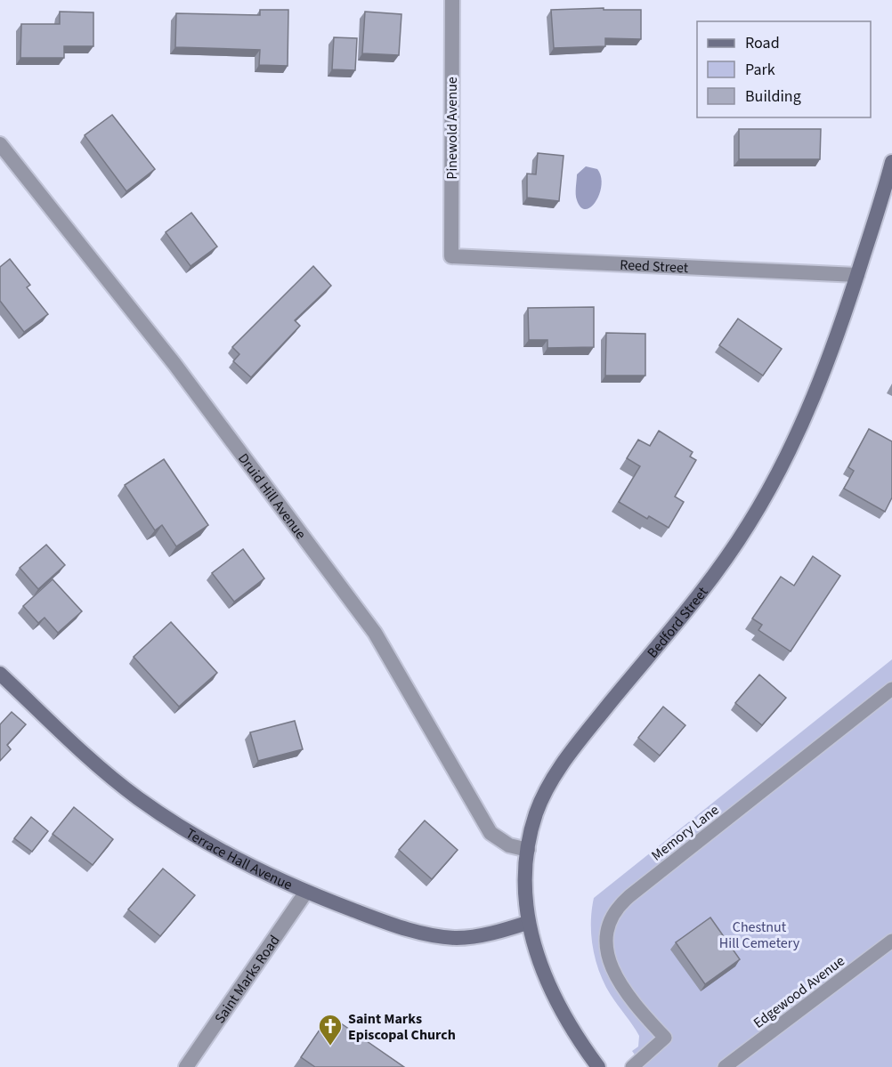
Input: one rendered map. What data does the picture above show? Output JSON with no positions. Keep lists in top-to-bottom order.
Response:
{
  "streets": {
    "main road": ["Bedford Street", "Terrace Hall Avenue"],
    "street": [
      "Pinewold Avenue",
      "Reed Street",
      "Druid Hill Avenue",
      "Saint Marks Road"
    ],
    "lane": ["Memory Lane", "Edgewood Avenue"]
  },
  "crossings": [
    ["Pinewold Avenue", "Reed Street"],
    ["Reed Street", "Bedford Street"],
    ["Druid Hill Avenue", "Bedford Street"],
    ["Bedford Street", "Terrace Hall Avenue"],
    ["Terrace Hall Avenue", "Saint Marks Road"]
  ],
  "parks": ["Chestnut Hill Cemetery"],
  "places": {
    "church": ["Saint Marks Episcopal Church"]
  },
  "legend": ["Road", "Park", "Building"]
}
